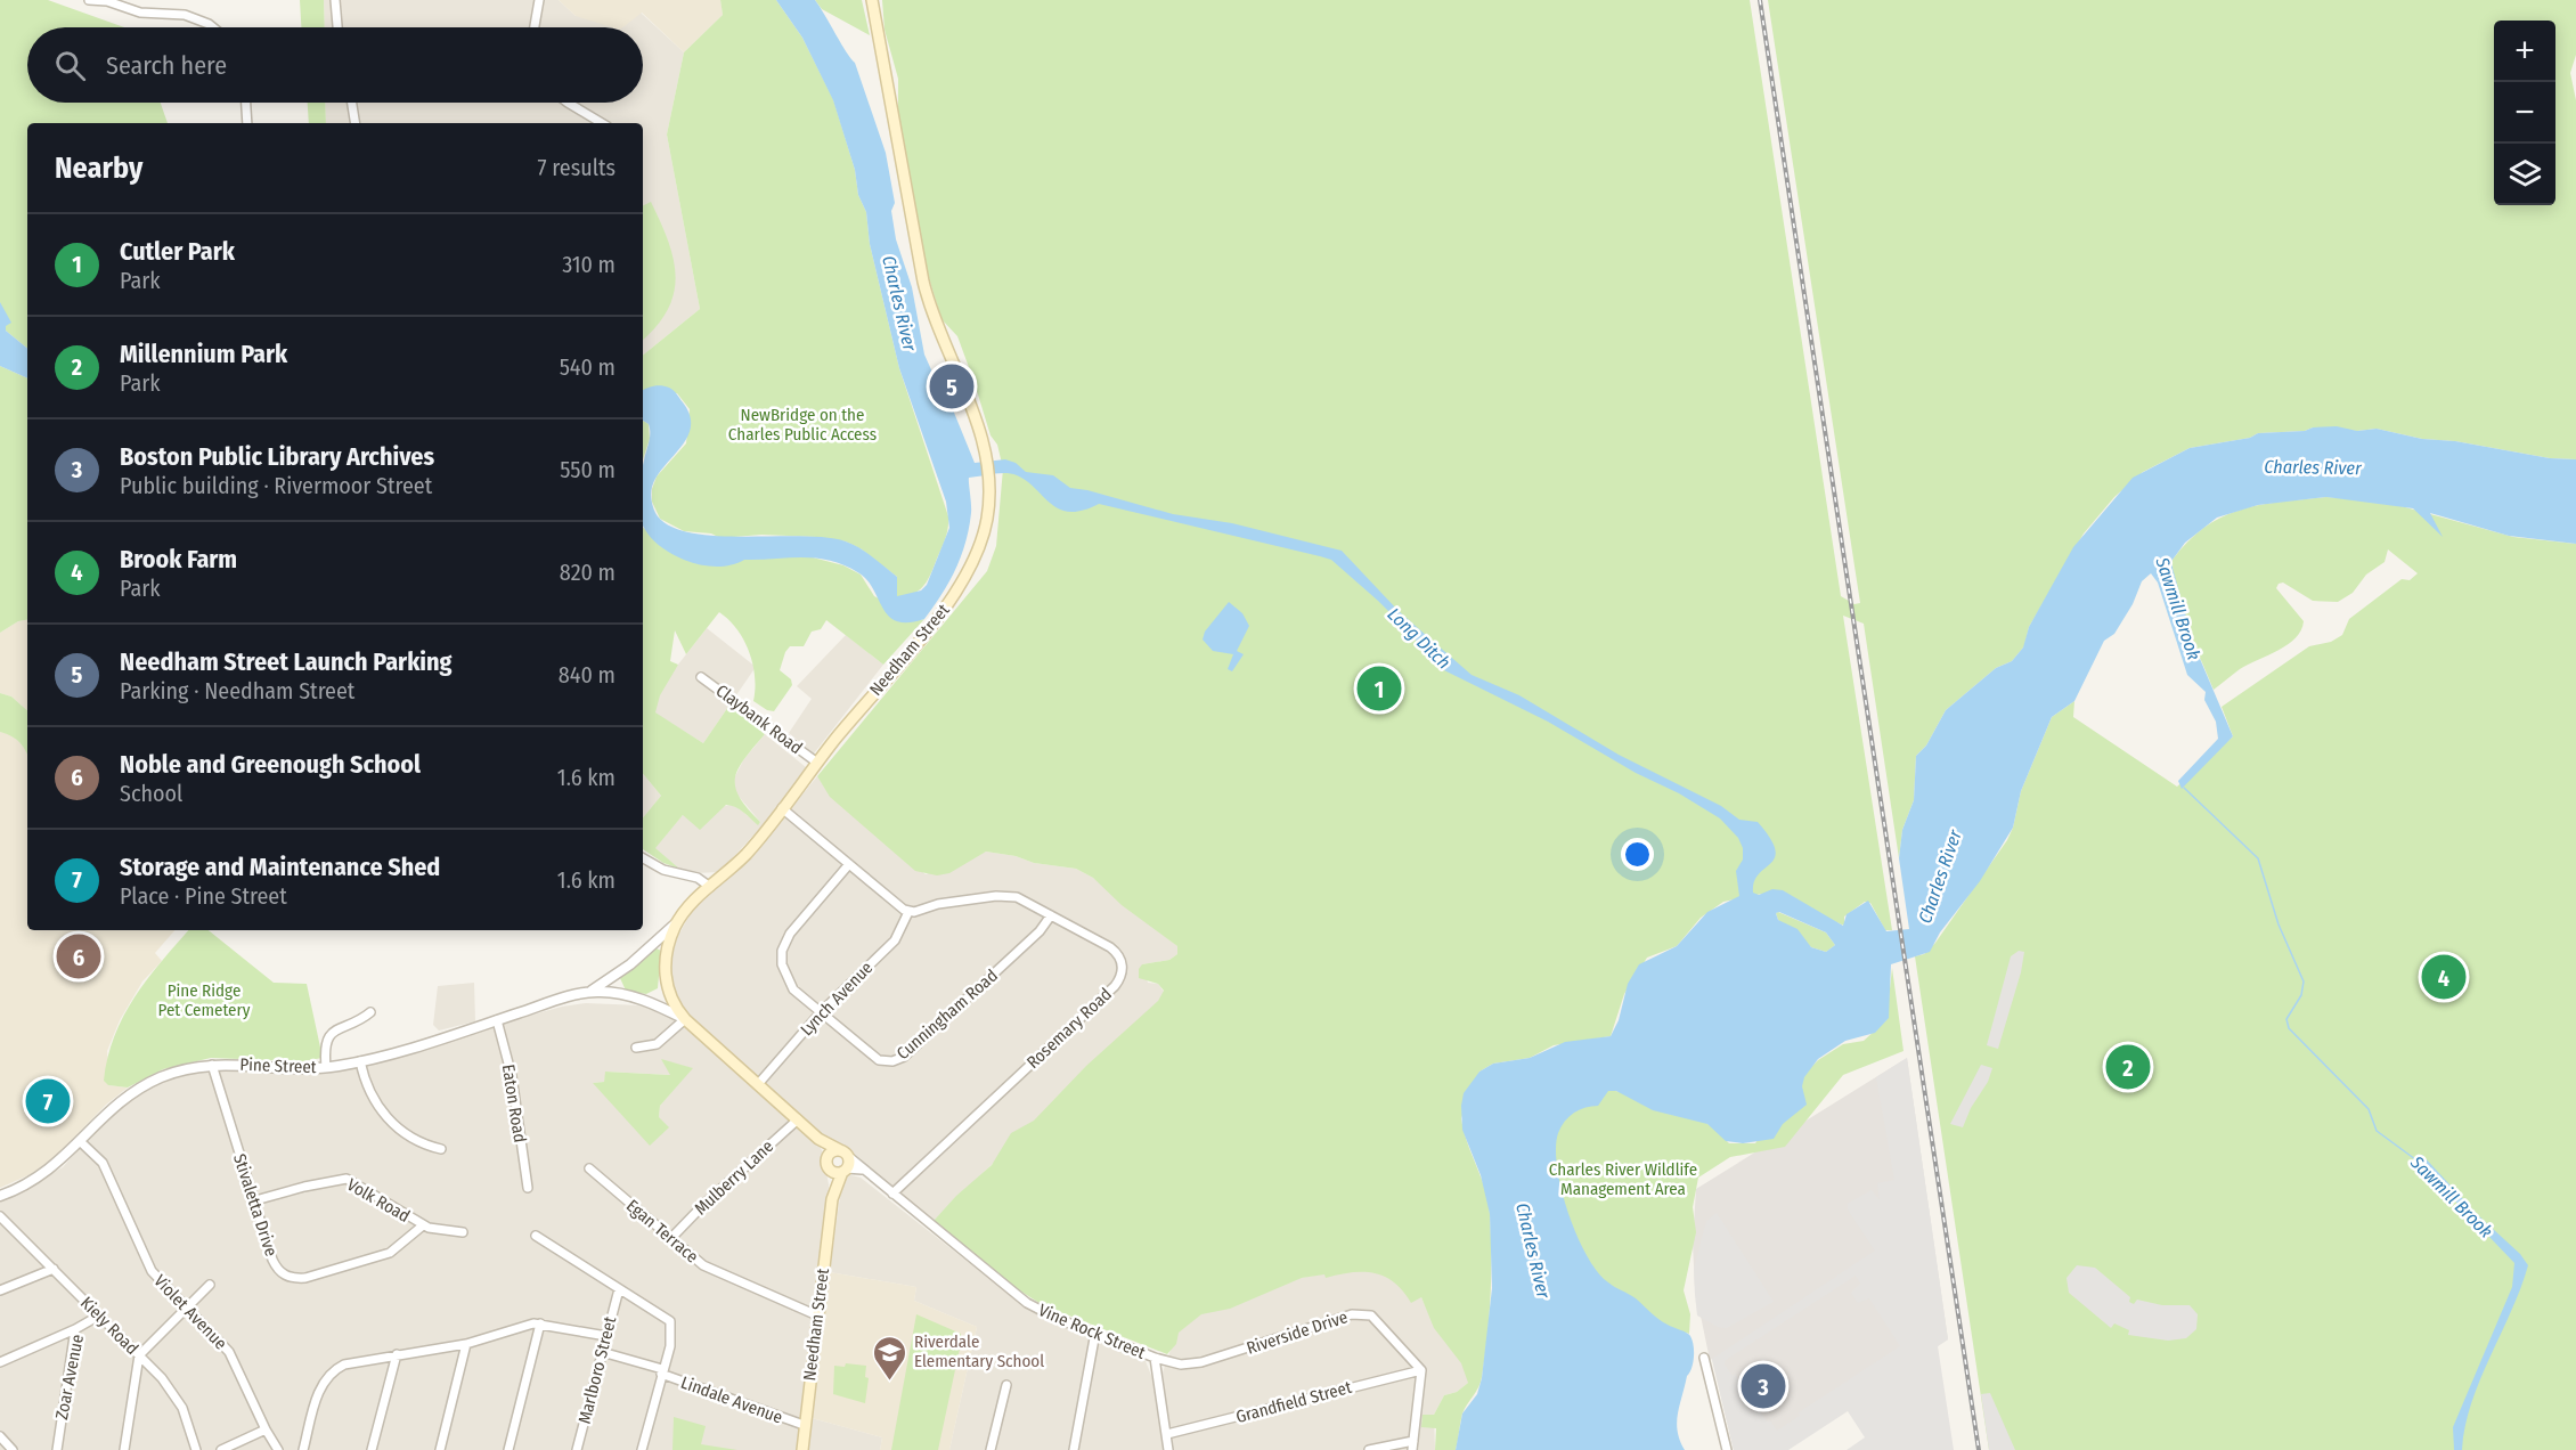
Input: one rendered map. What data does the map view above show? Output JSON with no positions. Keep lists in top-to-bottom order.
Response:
{
  "streets": {
    "main road": ["Needham Street"],
    "street": [
      "Claybank Road",
      "Lynch Avenue",
      "Cunningham Road",
      "Rosemary Road",
      "Pine Street",
      "Eaton Road",
      "Mulberry Lane",
      "Volk Road",
      "Stivaletta Drive",
      "Egan Terrace",
      "Violet Avenue",
      "Kiely Road",
      "Vine Rock Street",
      "Riverside Drive",
      "Marlboro Street",
      "Zoar Avenue",
      "Lindale Avenue",
      "Grandfield Street"
    ]
  },
  "crossings": [
    ["Needham Street", "Claybank Road"],
    ["Needham Street", "Lynch Avenue"],
    ["Needham Street", "Pine Street"],
    ["Needham Street", "Mulberry Lane"],
    ["Needham Street", "Egan Terrace"],
    ["Needham Street", "Vine Rock Street"],
    ["Needham Street", "Lindale Avenue"],
    ["Lynch Avenue", "Cunningham Road"],
    ["Lynch Avenue", "Rosemary Road"],
    ["Cunningham Road", "Rosemary Road"],
    ["Rosemary Road", "Vine Rock Street"],
    ["Pine Street", "Eaton Road"],
    ["Pine Street", "Stivaletta Drive"],
    ["Pine Street", "Violet Avenue"],
    ["Mulberry Lane", "Egan Terrace"],
    ["Volk Road", "Stivaletta Drive"],
    ["Kiely Road", "Zoar Avenue"],
    ["Vine Rock Street", "Riverside Drive"],
    ["Vine Rock Street", "Grandfield Street"],
    ["Riverside Drive", "Grandfield Street"],
    ["Marlboro Street", "Lindale Avenue"]
  ],
  "water": ["Charles River", "Sawmill Brook", "Long Ditch"],
  "parks": ["NewBridge on the Charles Public Access", "Pine Ridge Pet Cemetery", "Charles River Wildlife Management Area"],
  "places": {
    "school or university": ["Riverdale Elementary School"]
  },
  "page": {
    "map_buttons": ["+", "−"],
    "search": "Search here",
    "heading": ["Nearby", "7 results"],
    "list": [
      {
        "mark": "1",
        "name": "Cutler Park",
        "note": "Park",
        "value": "310 m"
      },
      {
        "mark": "2",
        "name": "Millennium Park",
        "note": "Park",
        "value": "540 m"
      },
      {
        "mark": "3",
        "name": "Boston Public Library Archives",
        "note": "Public building · Rivermoor Street",
        "value": "550 m"
      },
      {
        "mark": "4",
        "name": "Brook Farm",
        "note": "Park",
        "value": "820 m"
      },
      {
        "mark": "5",
        "name": "Needham Street Launch Parking",
        "note": "Parking · Needham Street",
        "value": "840 m"
      },
      {
        "mark": "6",
        "name": "Noble and Greenough School",
        "note": "School",
        "value": "1.6 km"
      },
      {
        "mark": "7",
        "name": "Storage and Maintenance Shed",
        "note": "Place · Pine Street",
        "value": "1.6 km"
      }
    ],
    "pins": [
      "5",
      "1",
      "6",
      "4",
      "2",
      "7",
      "3"
    ]
  }
}
